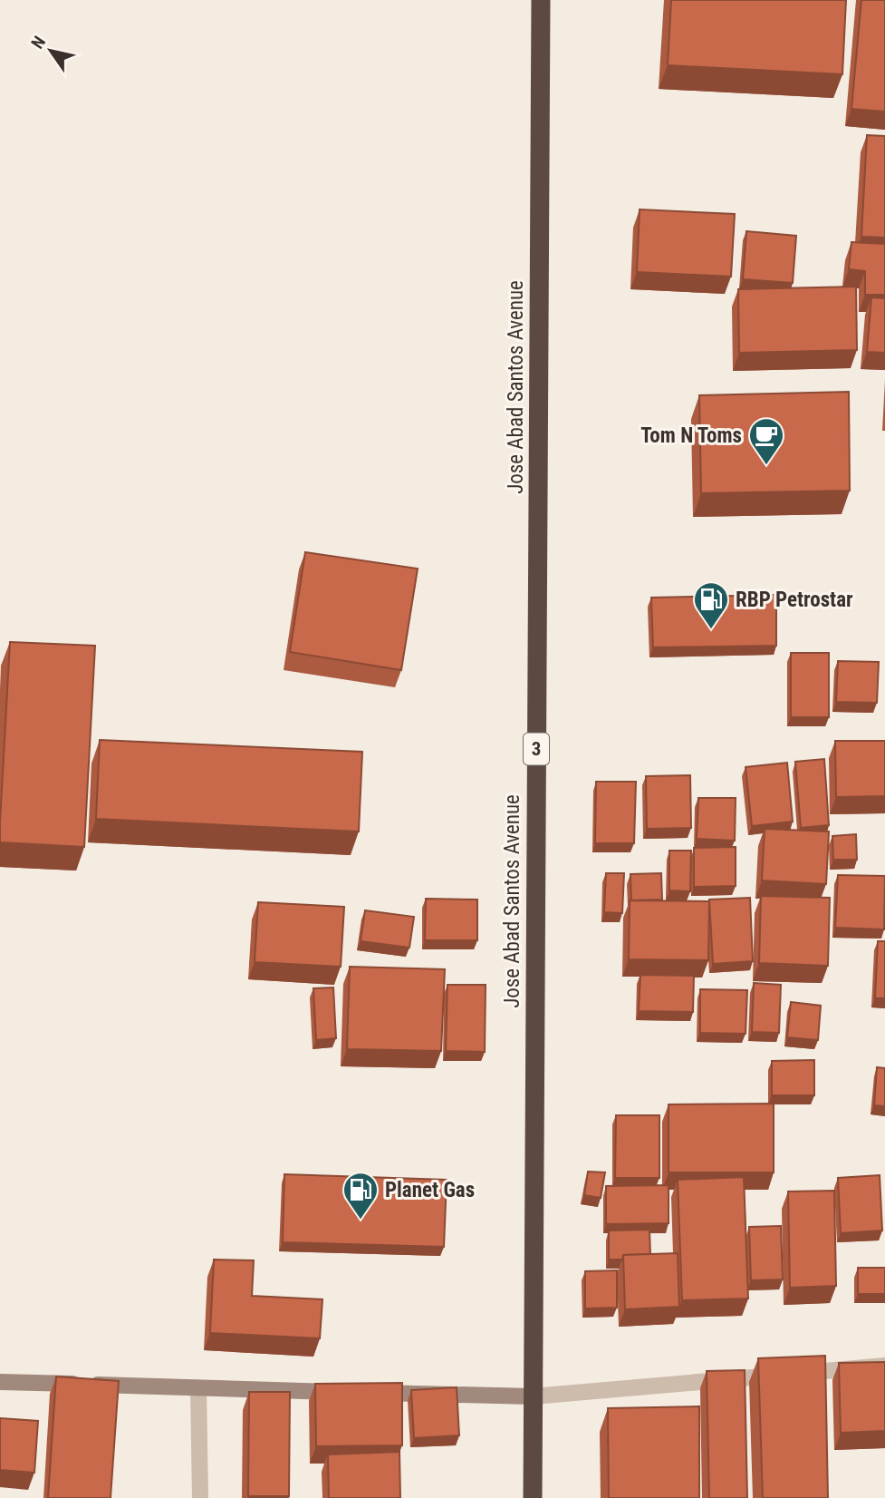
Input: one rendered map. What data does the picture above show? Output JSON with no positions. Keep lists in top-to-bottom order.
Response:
{
  "streets": {
    "highway": ["Jose Abad Santos Avenue", "3"]
  },
  "places": {
    "cafe": ["Tom N Toms"],
    "fuel station": ["RBP Petrostar", "Planet Gas"]
  },
  "north": "top left"
}
